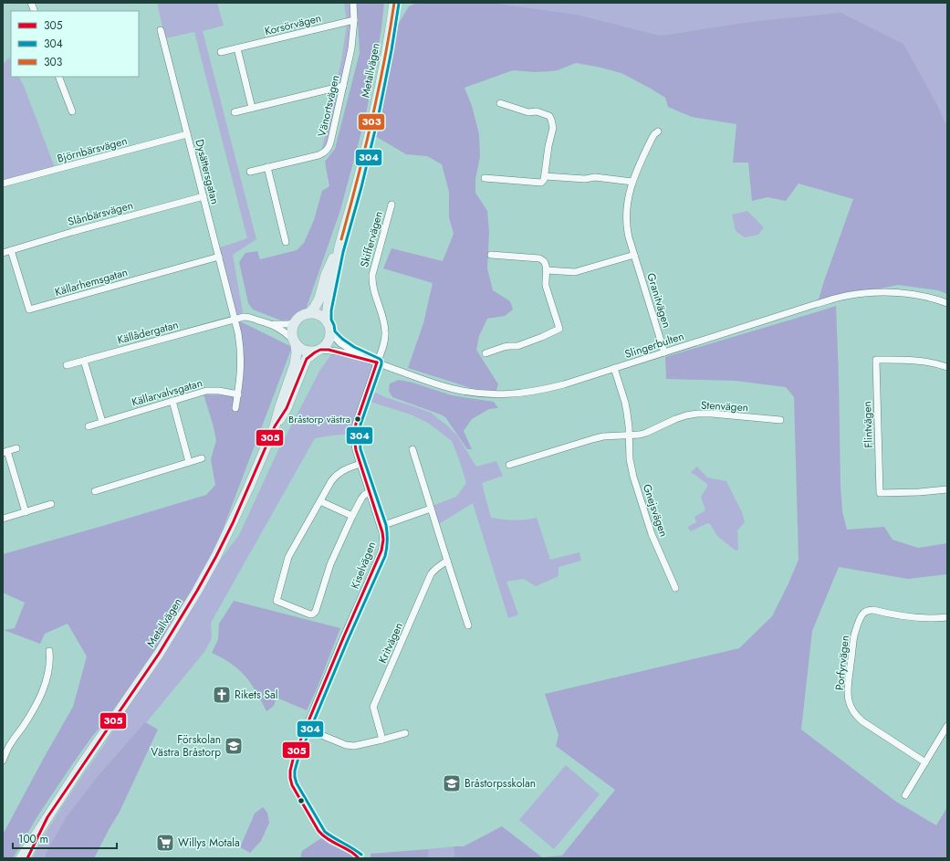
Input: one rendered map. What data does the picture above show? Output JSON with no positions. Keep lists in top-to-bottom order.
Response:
{
  "streets": {
    "main road": ["Metallvägen"],
    "street": [
      "Korsörvägen",
      "Vänortsvägen",
      "Björnbärsvägen",
      "Dysättersgatan",
      "Slånbärsvägen",
      "Skiffervägen",
      "Källarhemsgatan",
      "Granitvägen",
      "Källådergatan",
      "Slingerbulten",
      "Källarvalvsgatan",
      "Stenvägen",
      "Flintvägen",
      "Gnejsvägen",
      "Kiselvägen",
      "Kritvägen",
      "Porfyrvägen"
    ]
  },
  "crossings": [
    ["Korsörvägen", "Vänortsvägen"],
    ["Metallvägen", "Slingerbulten"],
    ["Björnbärsvägen", "Dysättersgatan"],
    ["Dysättersgatan", "Slånbärsvägen"],
    ["Dysättersgatan", "Källarhemsgatan"],
    ["Dysättersgatan", "Källådergatan"],
    ["Dysättersgatan", "Källarvalvsgatan"],
    ["Slånbärsvägen", "Källarhemsgatan"],
    ["Skiffervägen", "Slingerbulten"],
    ["Skiffervägen", "Kiselvägen"],
    ["Granitvägen", "Slingerbulten"],
    ["Slingerbulten", "Gnejsvägen"],
    ["Slingerbulten", "Kiselvägen"],
    ["Stenvägen", "Gnejsvägen"],
    ["Kiselvägen", "Kritvägen"]
  ],
  "places": {
    "other": ["Bråstorp västra"],
    "church": ["Rikets Sal"],
    "school or university": ["Förskolan Västra Bråstorp", "Bråstorpsskolan"],
    "supermarket": ["Willys Motala"]
  },
  "lines": ["transit line 303", "transit line 304", "transit line 305"],
  "legend": ["305", "304", "303"],
  "scale_bar": "100 m"
}
